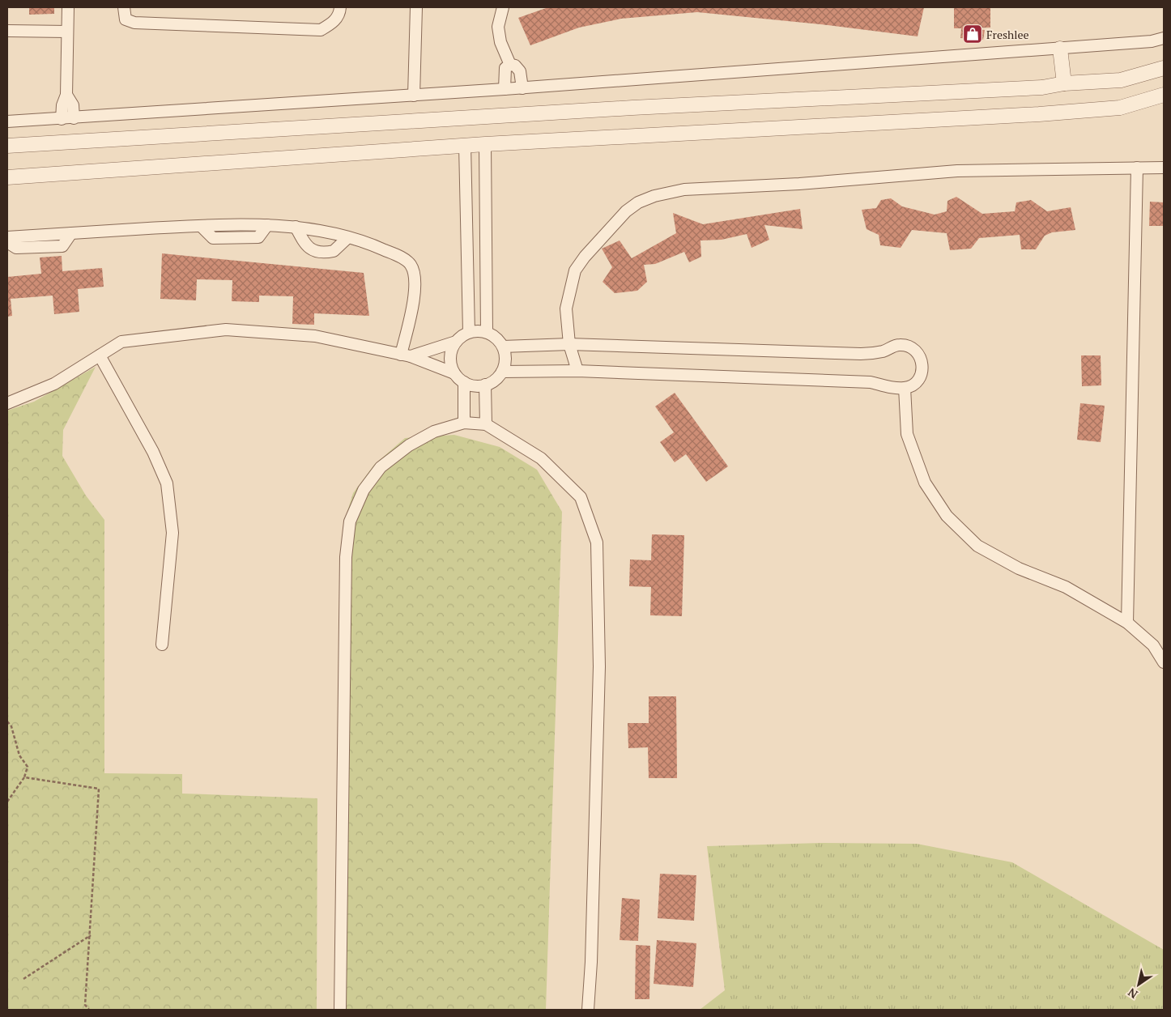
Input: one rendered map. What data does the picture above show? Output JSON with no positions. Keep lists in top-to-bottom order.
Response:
{
  "places": {
    "shop": ["Freshlee"]
  },
  "north": "bottom left"
}
